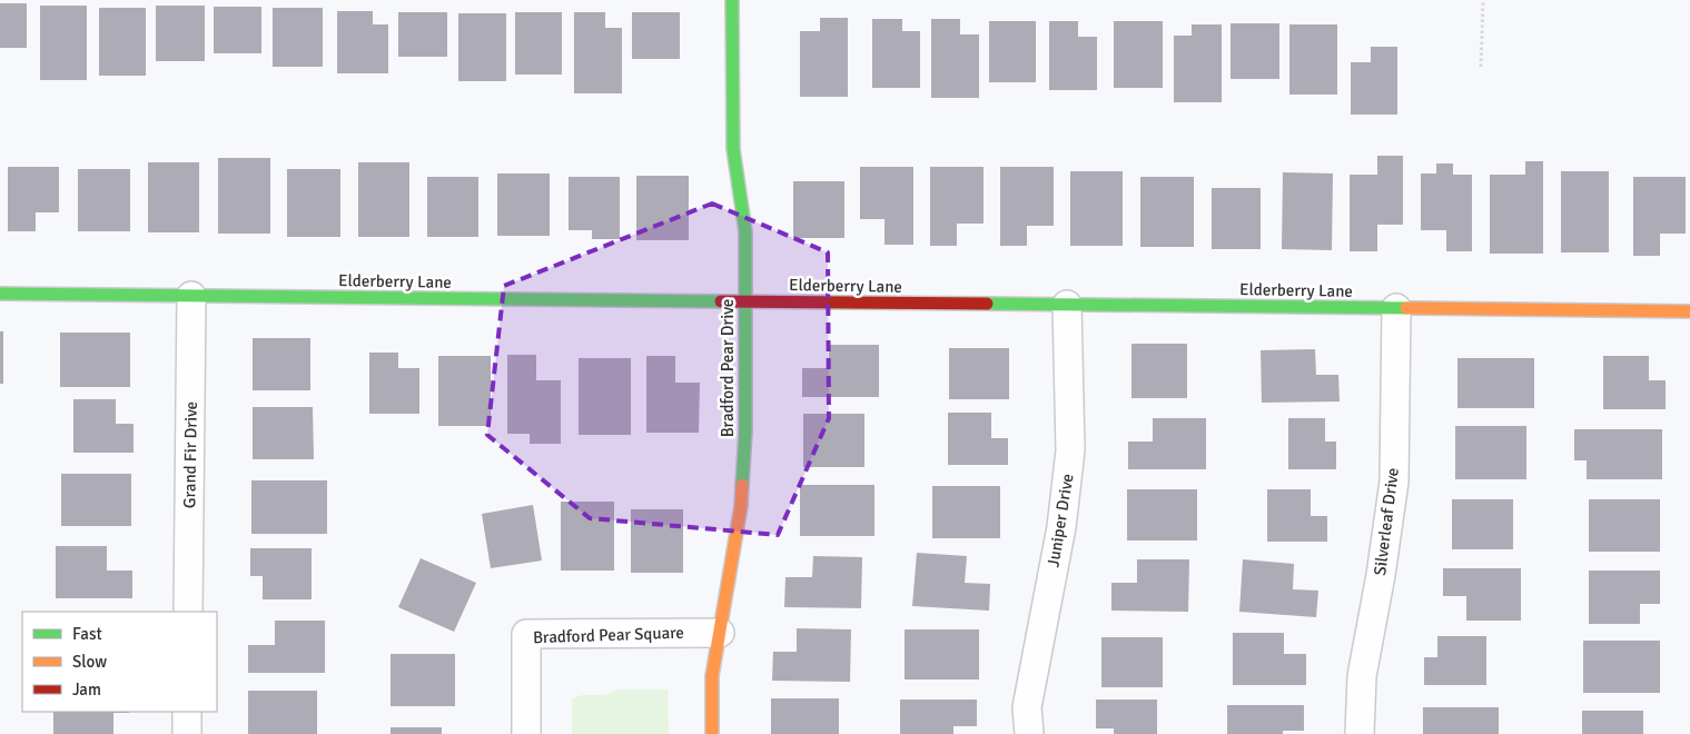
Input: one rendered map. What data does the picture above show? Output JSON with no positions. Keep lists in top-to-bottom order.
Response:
{
  "streets": {
    "street": [
      "Elderberry Lane",
      "Bradford Pear Drive",
      "Grand Fir Drive",
      "Juniper Drive",
      "Silverleaf Drive",
      "Bradford Pear Square"
    ]
  },
  "crossings": [
    ["Elderberry Lane", "Bradford Pear Drive"],
    ["Elderberry Lane", "Grand Fir Drive"],
    ["Elderberry Lane", "Juniper Drive"],
    ["Elderberry Lane", "Silverleaf Drive"],
    ["Bradford Pear Drive", "Bradford Pear Square"]
  ],
  "legend": ["Fast", "Slow", "Jam"]
}
